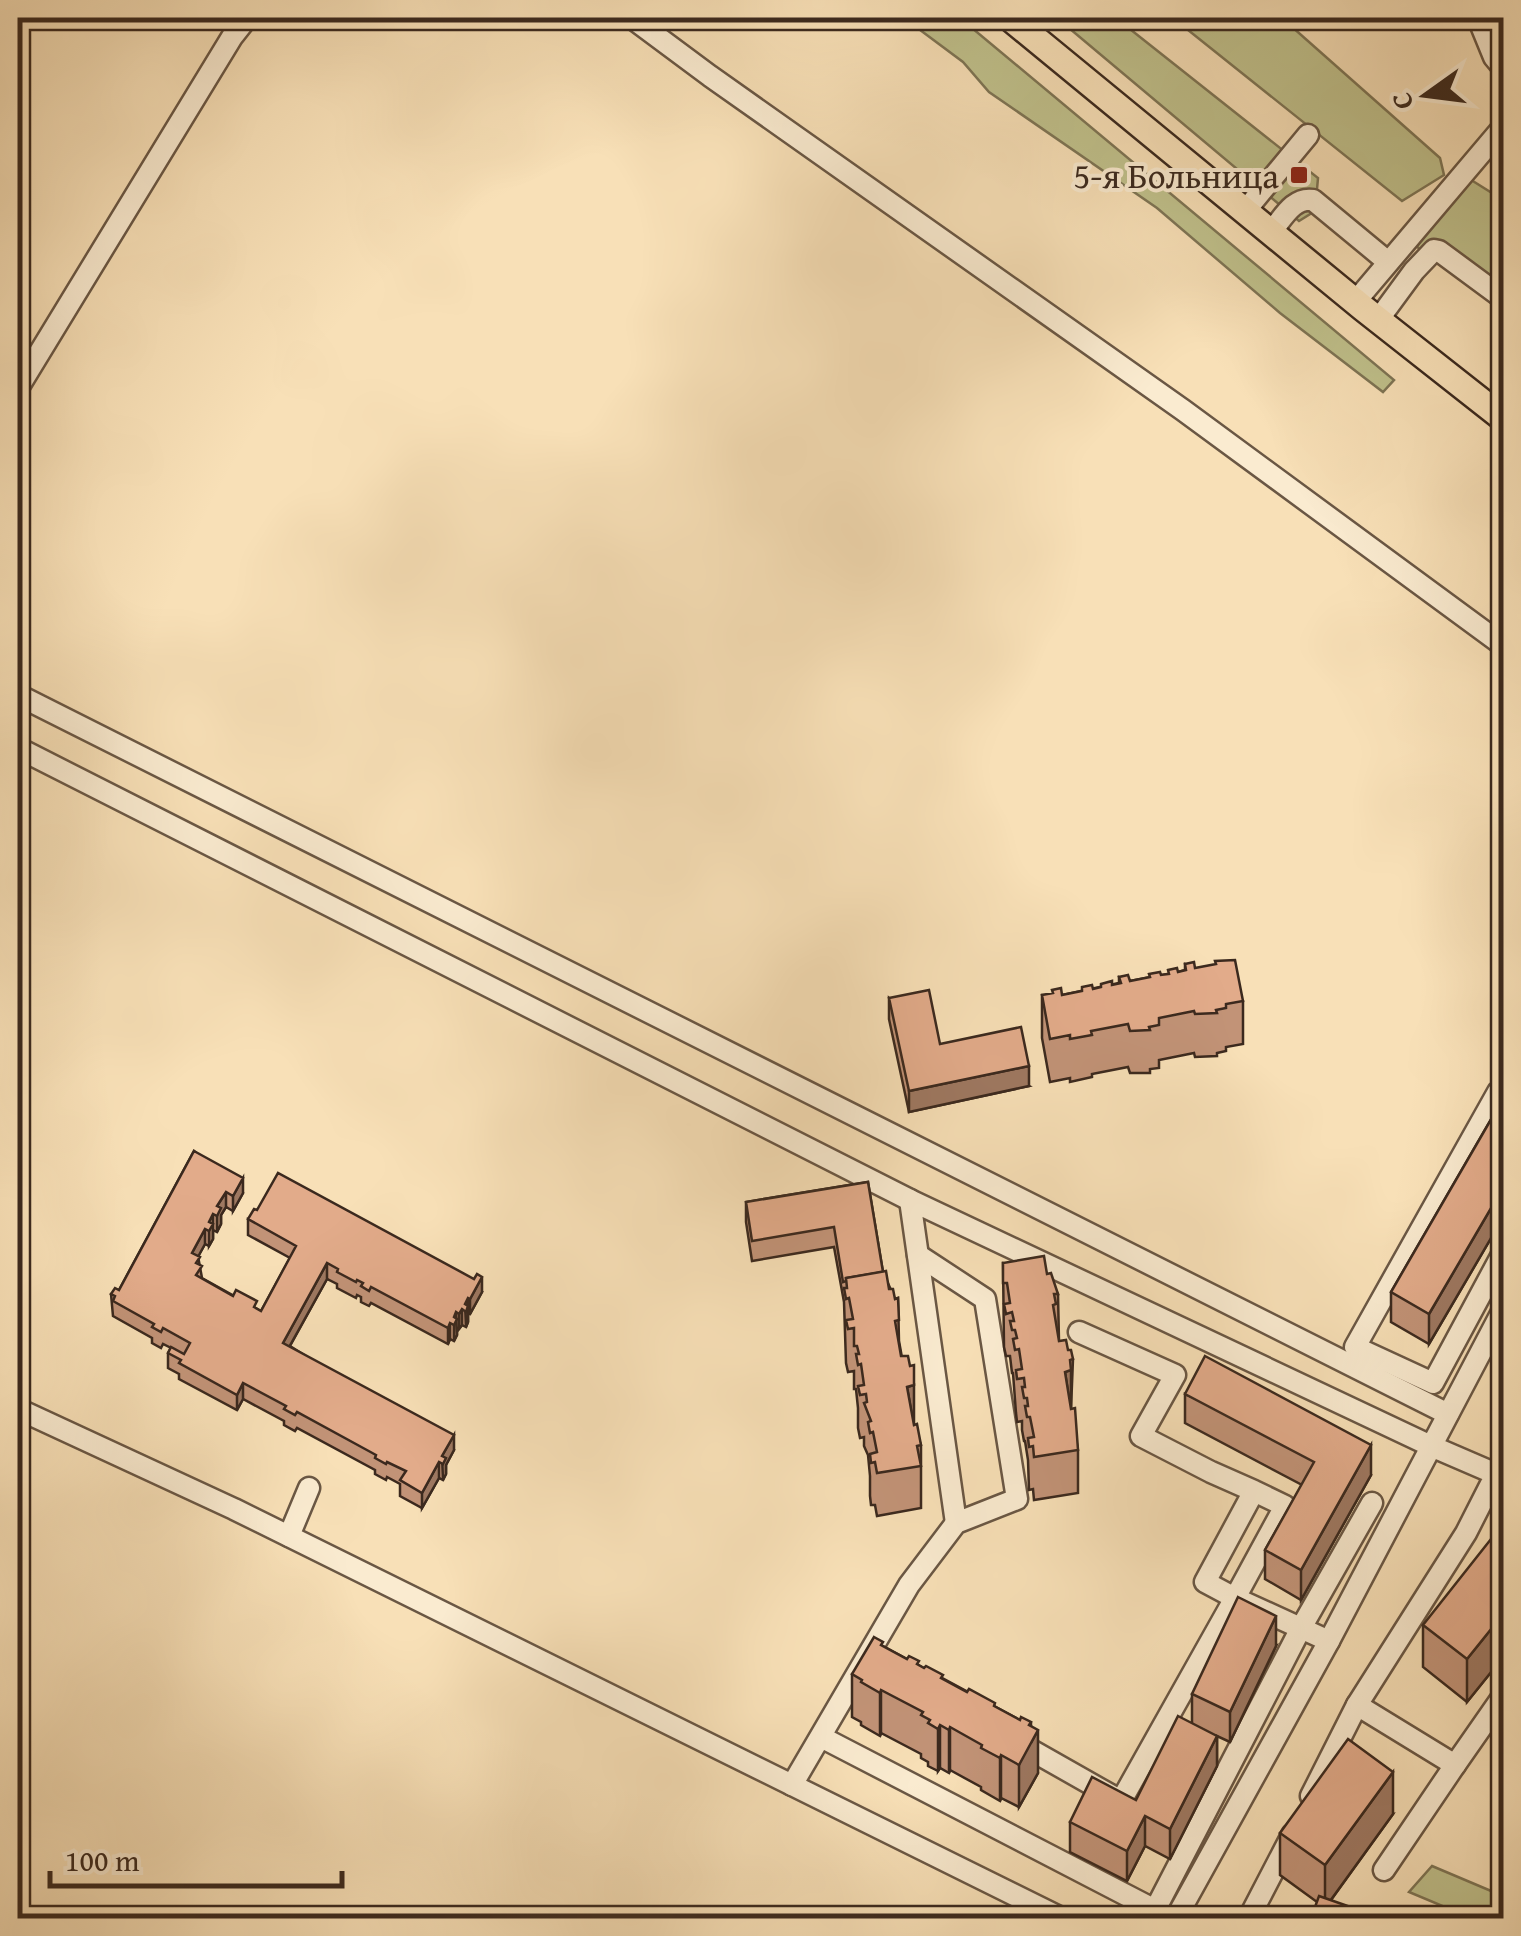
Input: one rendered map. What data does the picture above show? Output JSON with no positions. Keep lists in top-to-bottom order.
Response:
{
  "places": {
    "transit": ["5-я Больница"]
  },
  "scale_bar": "100 m",
  "north": "left"
}
